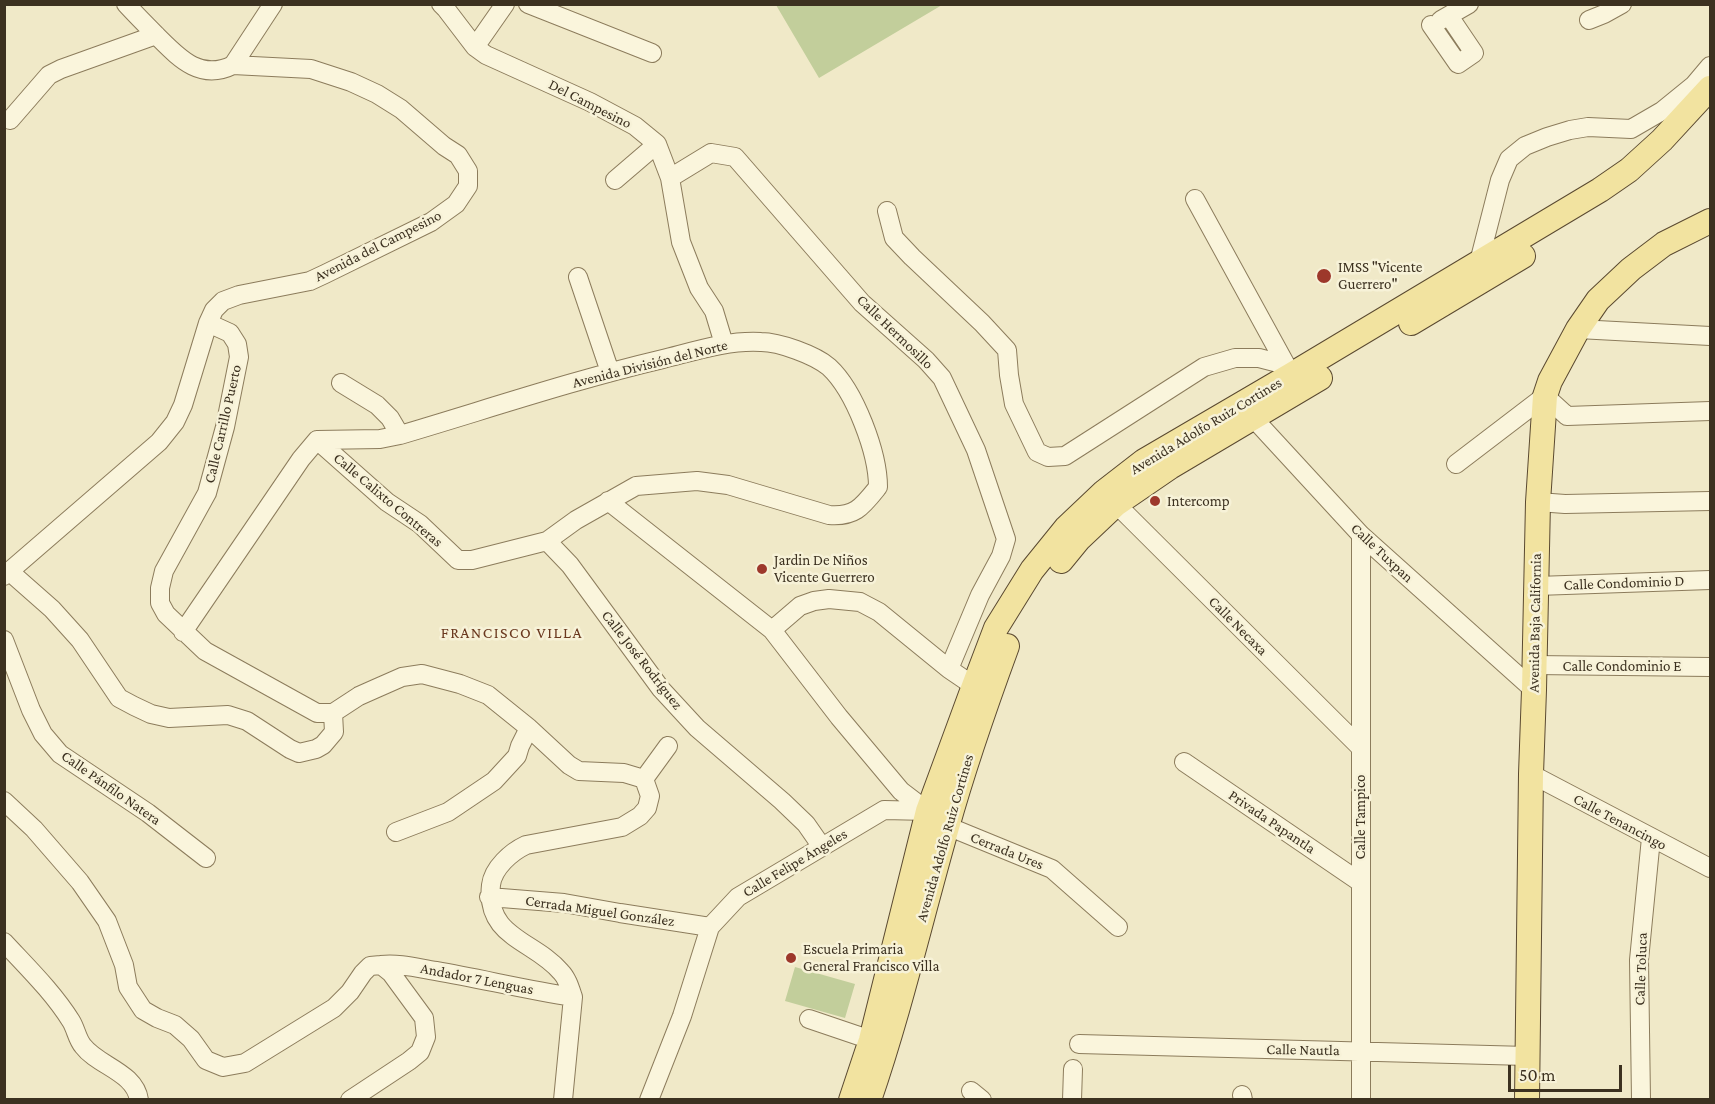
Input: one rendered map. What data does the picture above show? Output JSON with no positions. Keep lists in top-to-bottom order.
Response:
{
  "streets": {
    "main road": ["Avenida Adolfo Ruiz Cortines", "Avenida Baja California"],
    "street": [
      "Del Campesino",
      "Avenida del Campesino",
      "Calle Hermosillo",
      "Avenida División del Norte",
      "Calle Carrillo Puerto",
      "Calle Calixto Contreras",
      "Calle Tuxpan",
      "Calle Condominio D",
      "Calle Necaxa",
      "Calle José Rodríguez",
      "Calle Condominio E",
      "Calle Pánfilo Natera",
      "Calle Tampico",
      "Privada Papantla",
      "Calle Tenancingo",
      "Cerrada Ures",
      "Calle Felipe Ángeles",
      "Cerrada Miguel González",
      "Calle Toluca",
      "Andador 7 Lenguas",
      "Calle Nautla"
    ]
  },
  "crossings": [
    ["Avenida del Campesino", "Calle Carrillo Puerto"],
    ["Avenida División del Norte", "Calle Calixto Contreras"],
    ["Avenida Adolfo Ruiz Cortines", "Calle Tuxpan"],
    ["Avenida Adolfo Ruiz Cortines", "Calle Necaxa"],
    ["Avenida Adolfo Ruiz Cortines", "Cerrada Ures"],
    ["Avenida Adolfo Ruiz Cortines", "Calle Felipe Ángeles"],
    ["Calle Calixto Contreras", "Calle José Rodríguez"],
    ["Calle Tuxpan", "Avenida Baja California"],
    ["Calle Tuxpan", "Calle Tampico"],
    ["Calle Condominio D", "Avenida Baja California"],
    ["Avenida Baja California", "Calle Condominio E"],
    ["Avenida Baja California", "Calle Tenancingo"],
    ["Avenida Baja California", "Calle Nautla"],
    ["Calle Necaxa", "Calle Tampico"],
    ["Calle José Rodríguez", "Calle Felipe Ángeles"],
    ["Calle Tampico", "Privada Papantla"],
    ["Calle Tampico", "Calle Nautla"],
    ["Calle Tenancingo", "Calle Toluca"],
    ["Calle Felipe Ángeles", "Cerrada Miguel González"]
  ],
  "districts": ["FRANCISCO VILLA"],
  "places": [
    "IMSS \"Vicente Guerrero\"",
    "Intercomp",
    "Jardin De Niños Vicente Guerrero",
    "Escuela Primaria General Francisco Villa"
  ],
  "scale_bar": "50 m"
}
